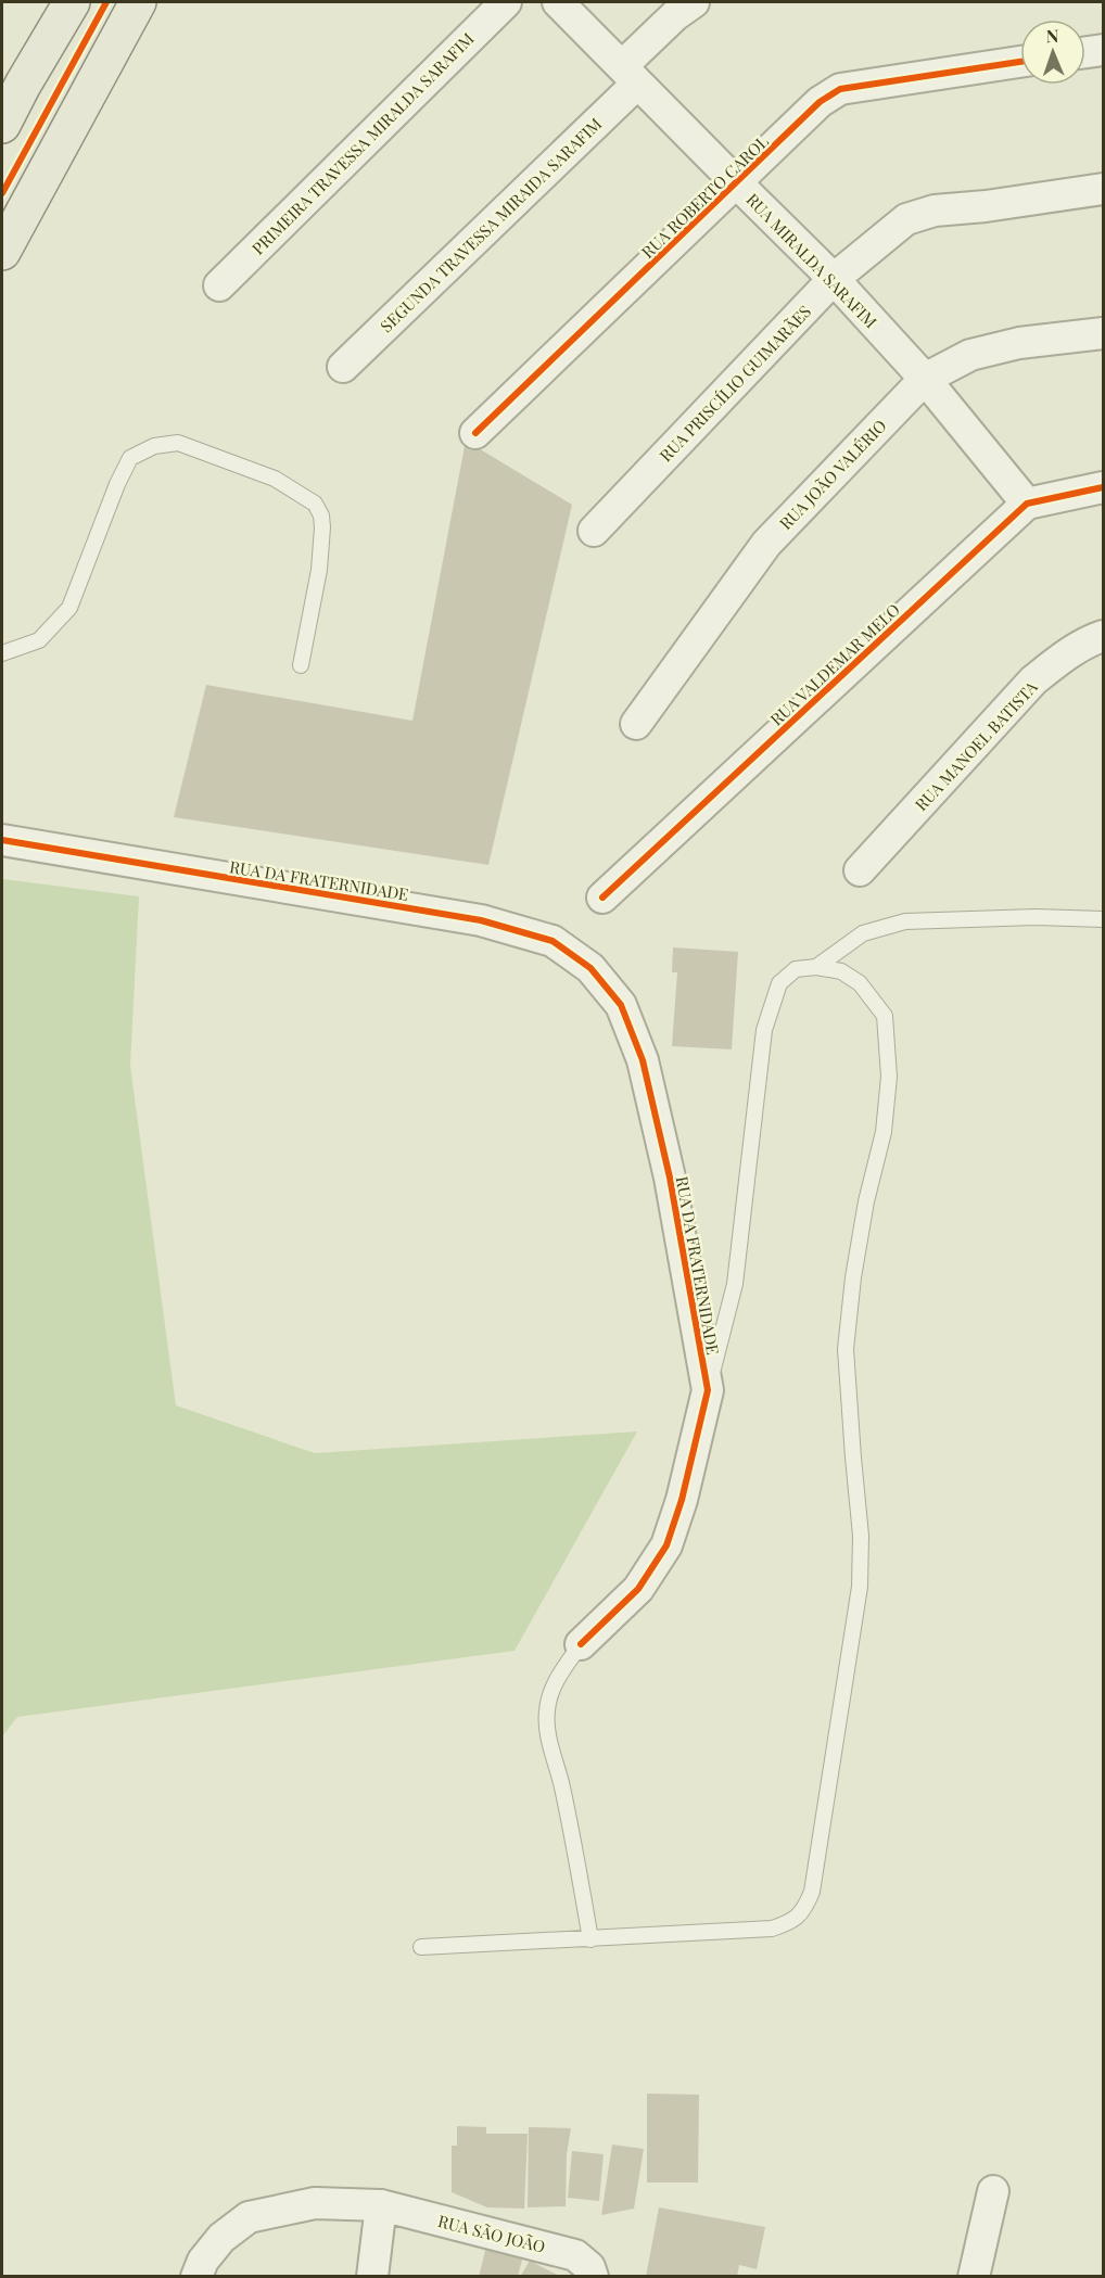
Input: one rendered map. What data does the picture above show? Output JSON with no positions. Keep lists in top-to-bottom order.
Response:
{
  "streets": {
    "street": [
      "PRIMEIRA TRAVESSA MIRALDA SARAFIM",
      "RUA ROBERTO CAROL",
      "SEGUNDA TRAVESSA MIRAIDA SARAFIM",
      "RUA MIRALDA SARAFIM",
      "RUA PRISCÍLIO GUIMARÃES",
      "RUA JOÃO VALÉRIO",
      "RUA VALDEMAR MELO",
      "RUA MANOEL BATISTA",
      "RUA DA FRATERNIDADE",
      "RUA SÃO JOÃO"
    ]
  },
  "crossings": [
    ["RUA ROBERTO CAROL", "RUA MIRALDA SARAFIM"],
    ["SEGUNDA TRAVESSA MIRAIDA SARAFIM", "RUA MIRALDA SARAFIM"],
    ["RUA MIRALDA SARAFIM", "RUA PRISCÍLIO GUIMARÃES"],
    ["RUA MIRALDA SARAFIM", "RUA JOÃO VALÉRIO"],
    ["RUA MIRALDA SARAFIM", "RUA VALDEMAR MELO"]
  ],
  "north": "top"
}
